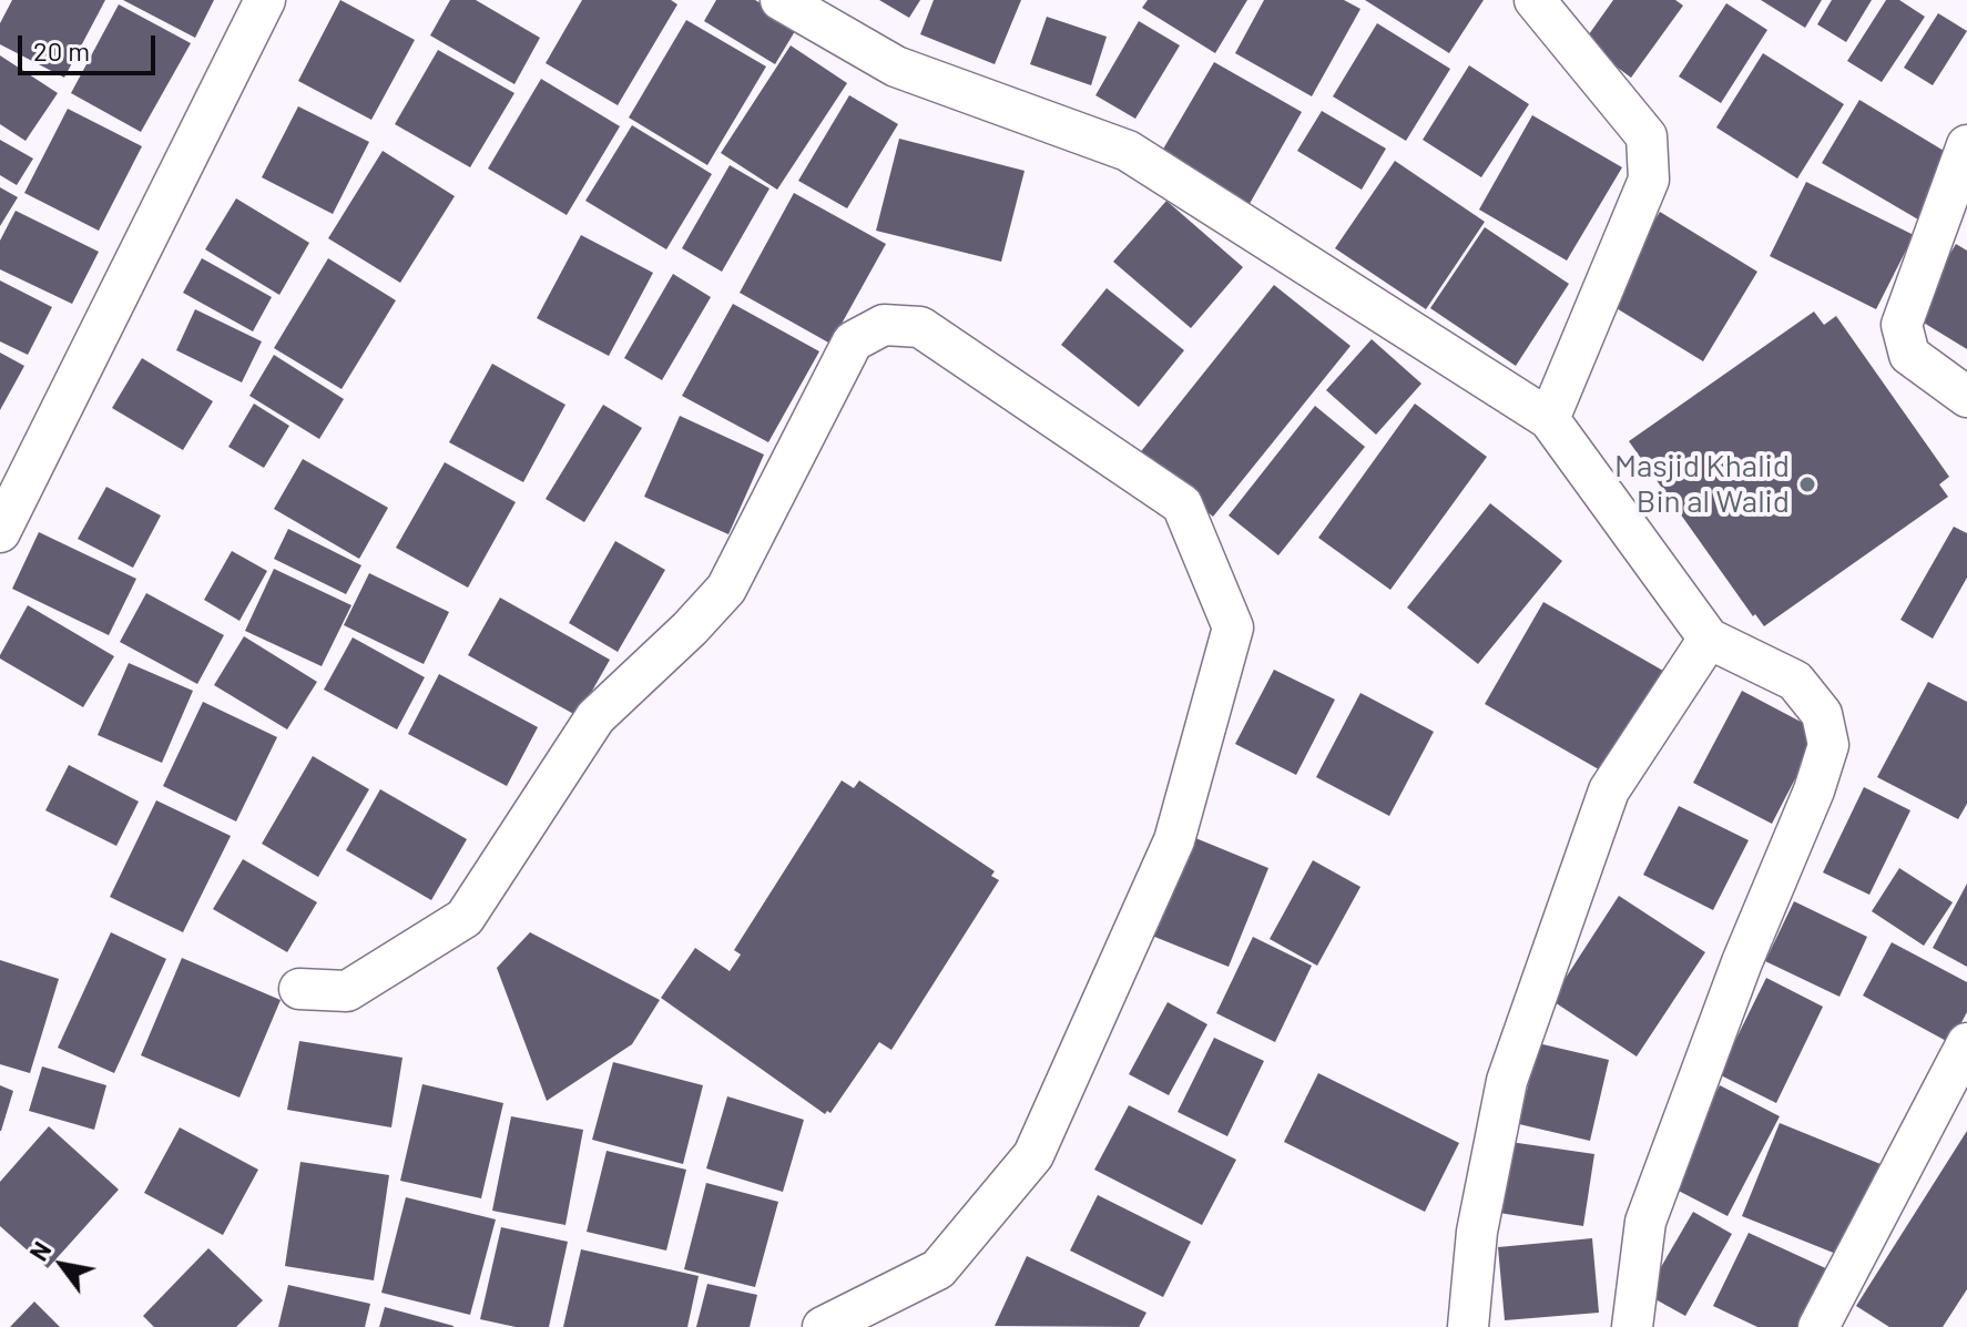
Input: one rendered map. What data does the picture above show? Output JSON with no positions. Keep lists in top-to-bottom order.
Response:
{
  "places": ["Masjid Khalid Bin al Walid"],
  "scale_bar": "20 m",
  "north": "top left"
}
